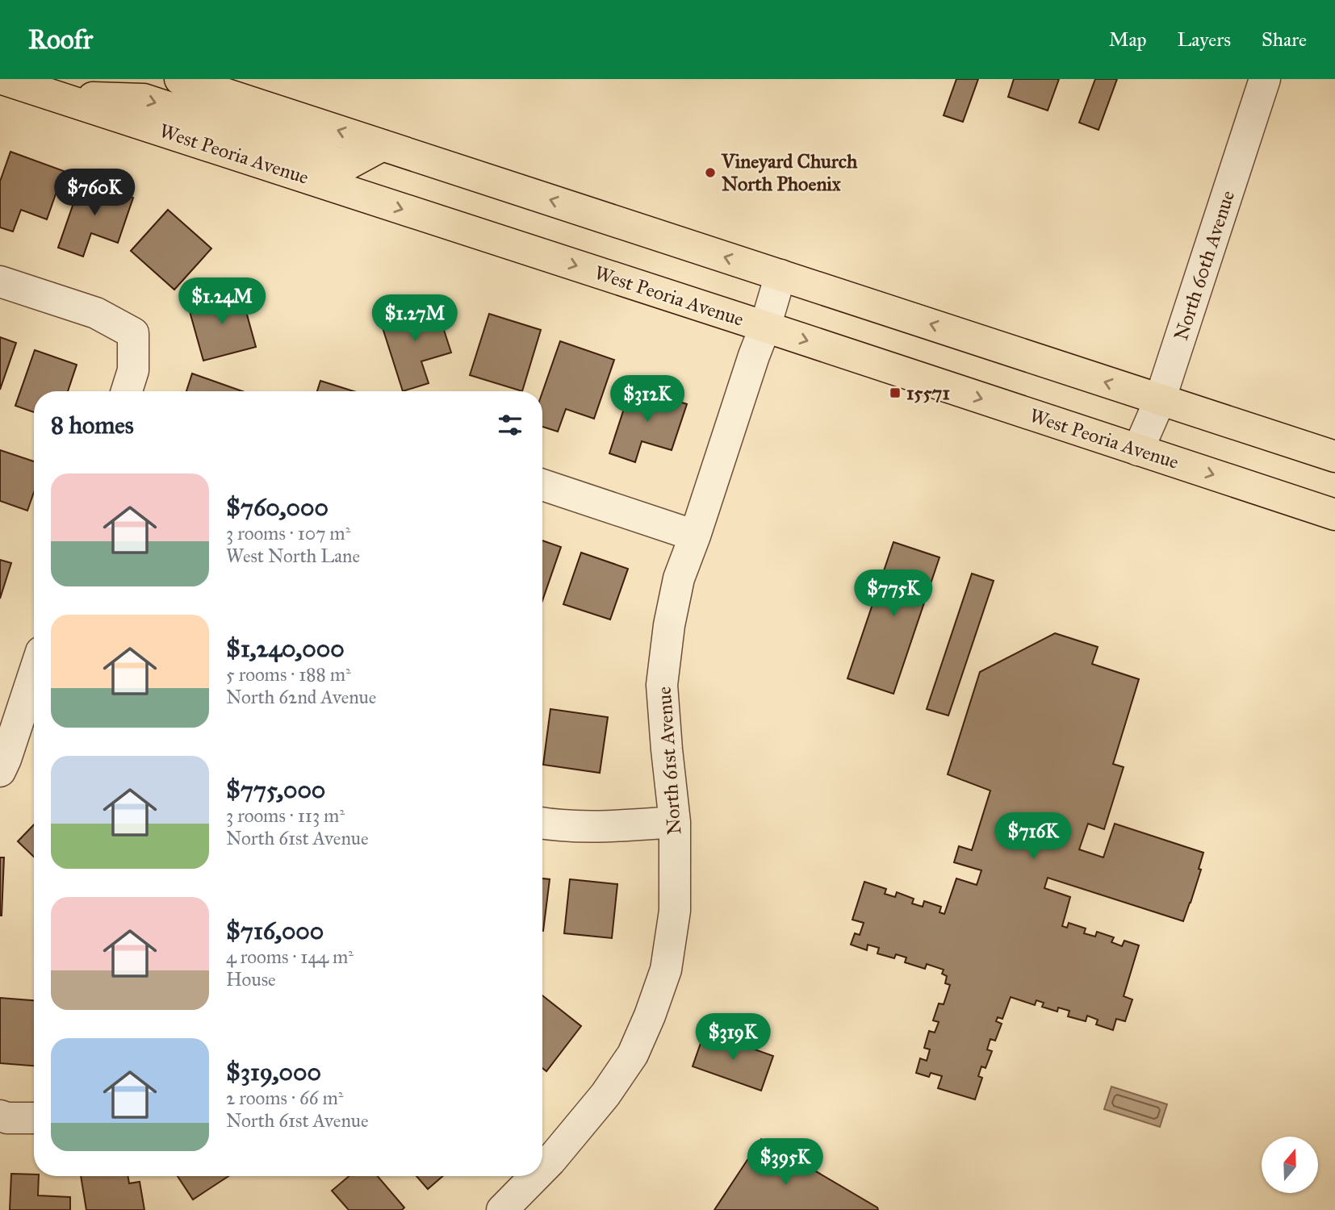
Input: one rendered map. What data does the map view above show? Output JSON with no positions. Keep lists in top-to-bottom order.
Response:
{
  "streets": {
    "main road": ["West Peoria Avenue"],
    "street": ["North 60th Avenue", "North 61st Avenue"]
  },
  "crossings": [
    ["West Peoria Avenue", "North 60th Avenue"],
    ["West Peoria Avenue", "North 61st Avenue"]
  ],
  "places": {
    "other": ["Vineyard Church North Phoenix"],
    "transit": ["15571"]
  },
  "north": "top",
  "page": {
    "header": "Roofr",
    "nav": ["Map", "Layers", "Share"],
    "price": [
      "$760K",
      "$1.24M",
      "$1.27M",
      "$312K",
      "$775K",
      "$716K",
      "$319K",
      "$395K"
    ],
    "heading": "8 homes",
    "list": [
      {
        "name": "$760,000",
        "note": "3 rooms · 107 m² · West North Lane"
      },
      {
        "name": "$1,240,000",
        "note": "5 rooms · 188 m² · North 62nd Avenue"
      },
      {
        "name": "$775,000",
        "note": "3 rooms · 113 m² · North 61st Avenue"
      },
      {
        "name": "$716,000",
        "note": "4 rooms · 144 m² · House"
      },
      {
        "name": "$319,000",
        "note": "2 rooms · 66 m² · North 61st Avenue"
      }
    ]
  }
}
